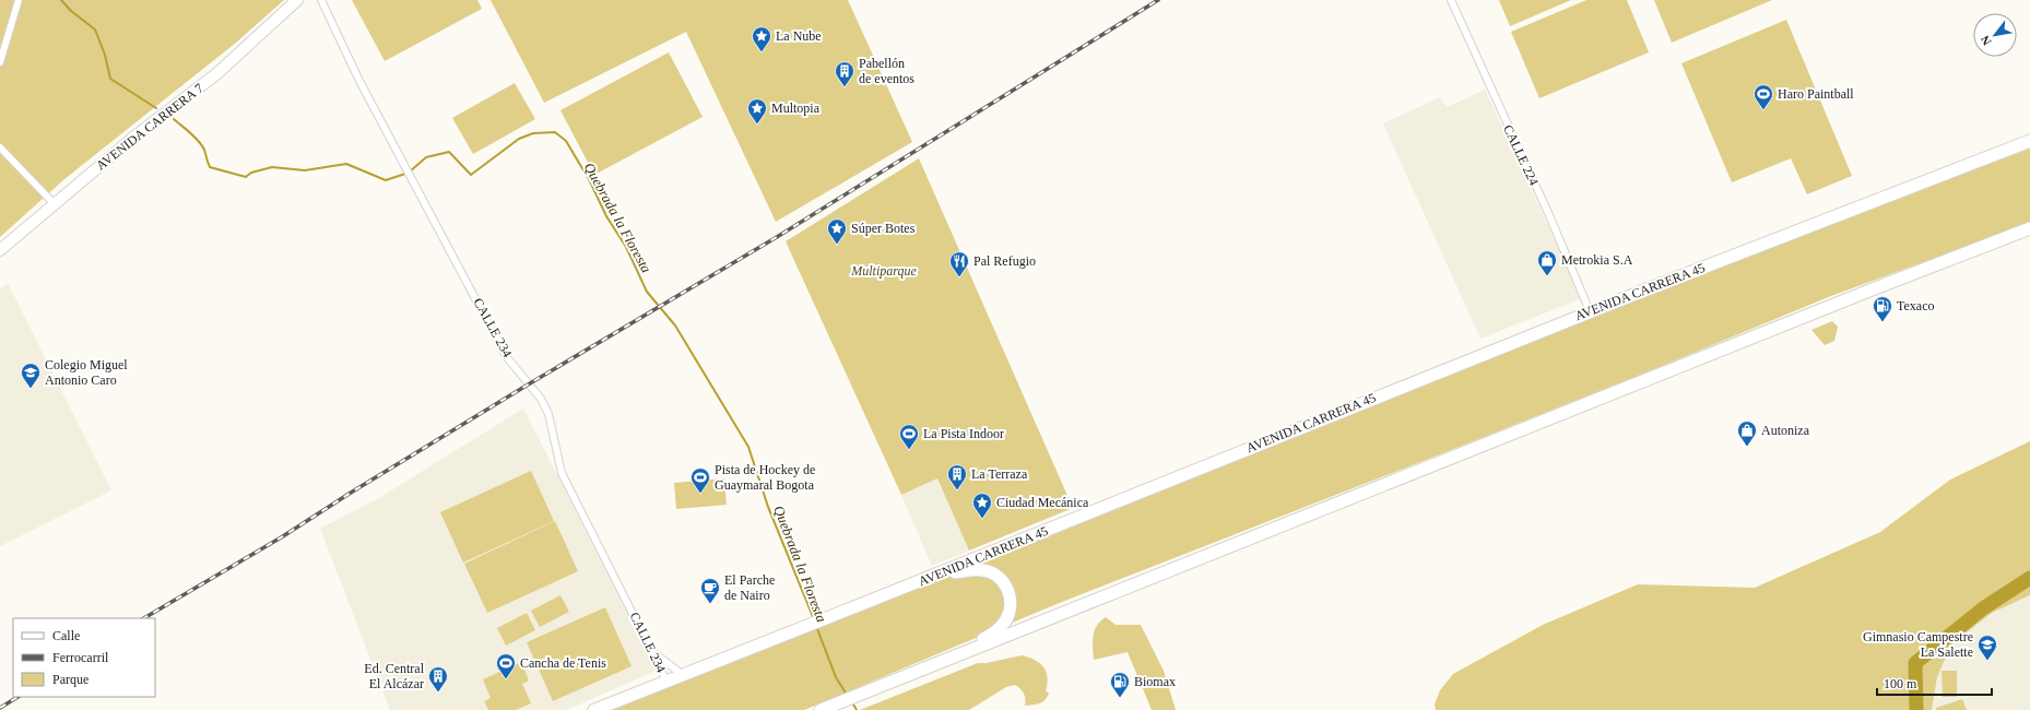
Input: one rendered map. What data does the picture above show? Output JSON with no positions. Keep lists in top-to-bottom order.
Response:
{
  "streets": {
    "highway": ["AVENIDA CARRERA 45"],
    "main road": ["AVENIDA CARRERA 7"],
    "street": ["CALLE 224", "CALLE 234"]
  },
  "crossings": [
    ["CALLE 224", "AVENIDA CARRERA 45"],
    ["AVENIDA CARRERA 45", "CALLE 234"]
  ],
  "water": ["Quebrada la Floresta"],
  "parks": ["Multiparque"],
  "places": {
    "place": [
      "La Nube",
      "Multopia",
      "Súper Botes",
      "Ciudad Mecánica"
    ],
    "building": ["Pabellón de eventos", "La Terraza", "Ed. Central El Alcázar"],
    "sports": [
      "Haro Paintball",
      "La Pista Indoor",
      "Pista de Hockey de Guaymaral Bogota",
      "Cancha de Tenis"
    ],
    "shop": ["Metrokia S.A", "Autoniza"],
    "restaurant": ["Pal Refugio"],
    "fuel station": ["Texaco", "Biomax"],
    "school or university": ["Colegio Miguel Antonio Caro", "Gimnasio Campestre La Salette"],
    "cafe": ["El Parche de Nairo"]
  },
  "legend": ["Calle", "Ferrocarril", "Parque"],
  "scale_bar": "100 m",
  "north": "bottom left"
}
